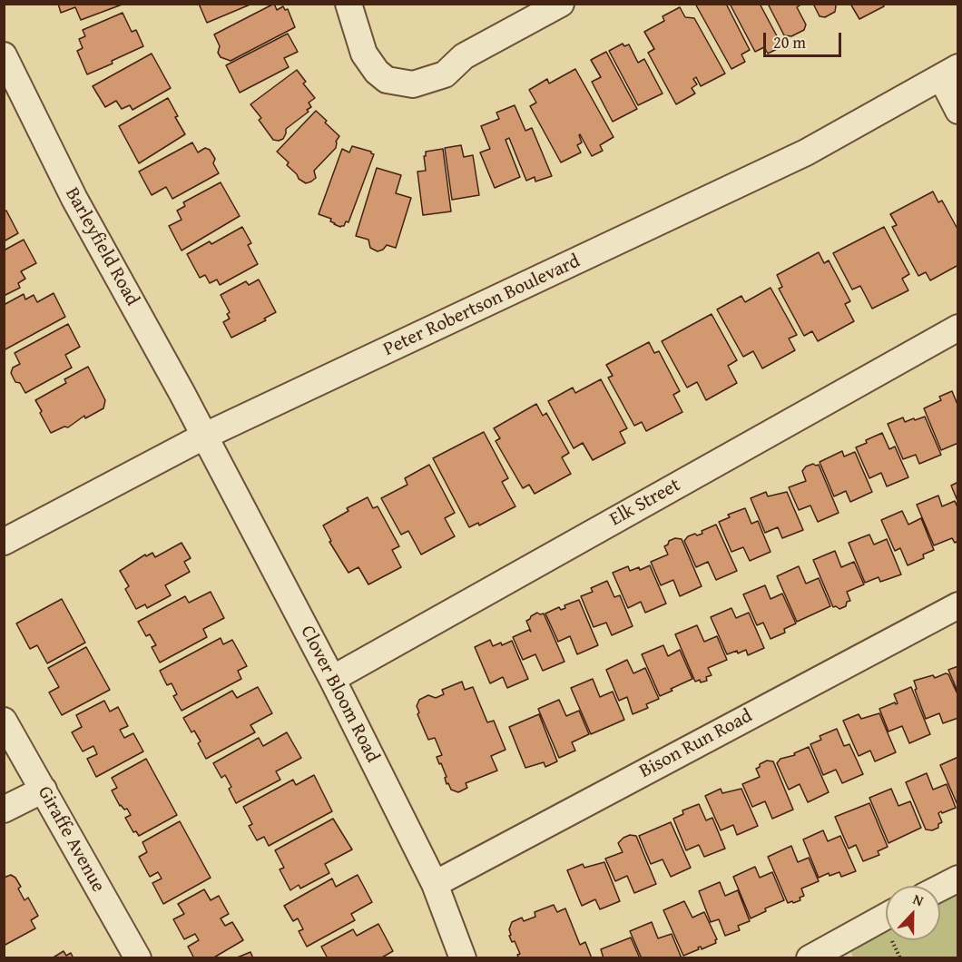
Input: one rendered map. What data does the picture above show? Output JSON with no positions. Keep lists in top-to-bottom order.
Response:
{
  "streets": {
    "street": [
      "Barleyfield Road",
      "Peter Robertson Boulevard",
      "Elk Street",
      "Clover Bloom Road",
      "Bison Run Road",
      "Giraffe Avenue"
    ]
  },
  "crossings": [
    ["Barleyfield Road", "Peter Robertson Boulevard"],
    ["Barleyfield Road", "Clover Bloom Road"],
    ["Peter Robertson Boulevard", "Clover Bloom Road"],
    ["Elk Street", "Clover Bloom Road"],
    ["Clover Bloom Road", "Bison Run Road"]
  ],
  "scale_bar": "20 m",
  "north": "top"
}
